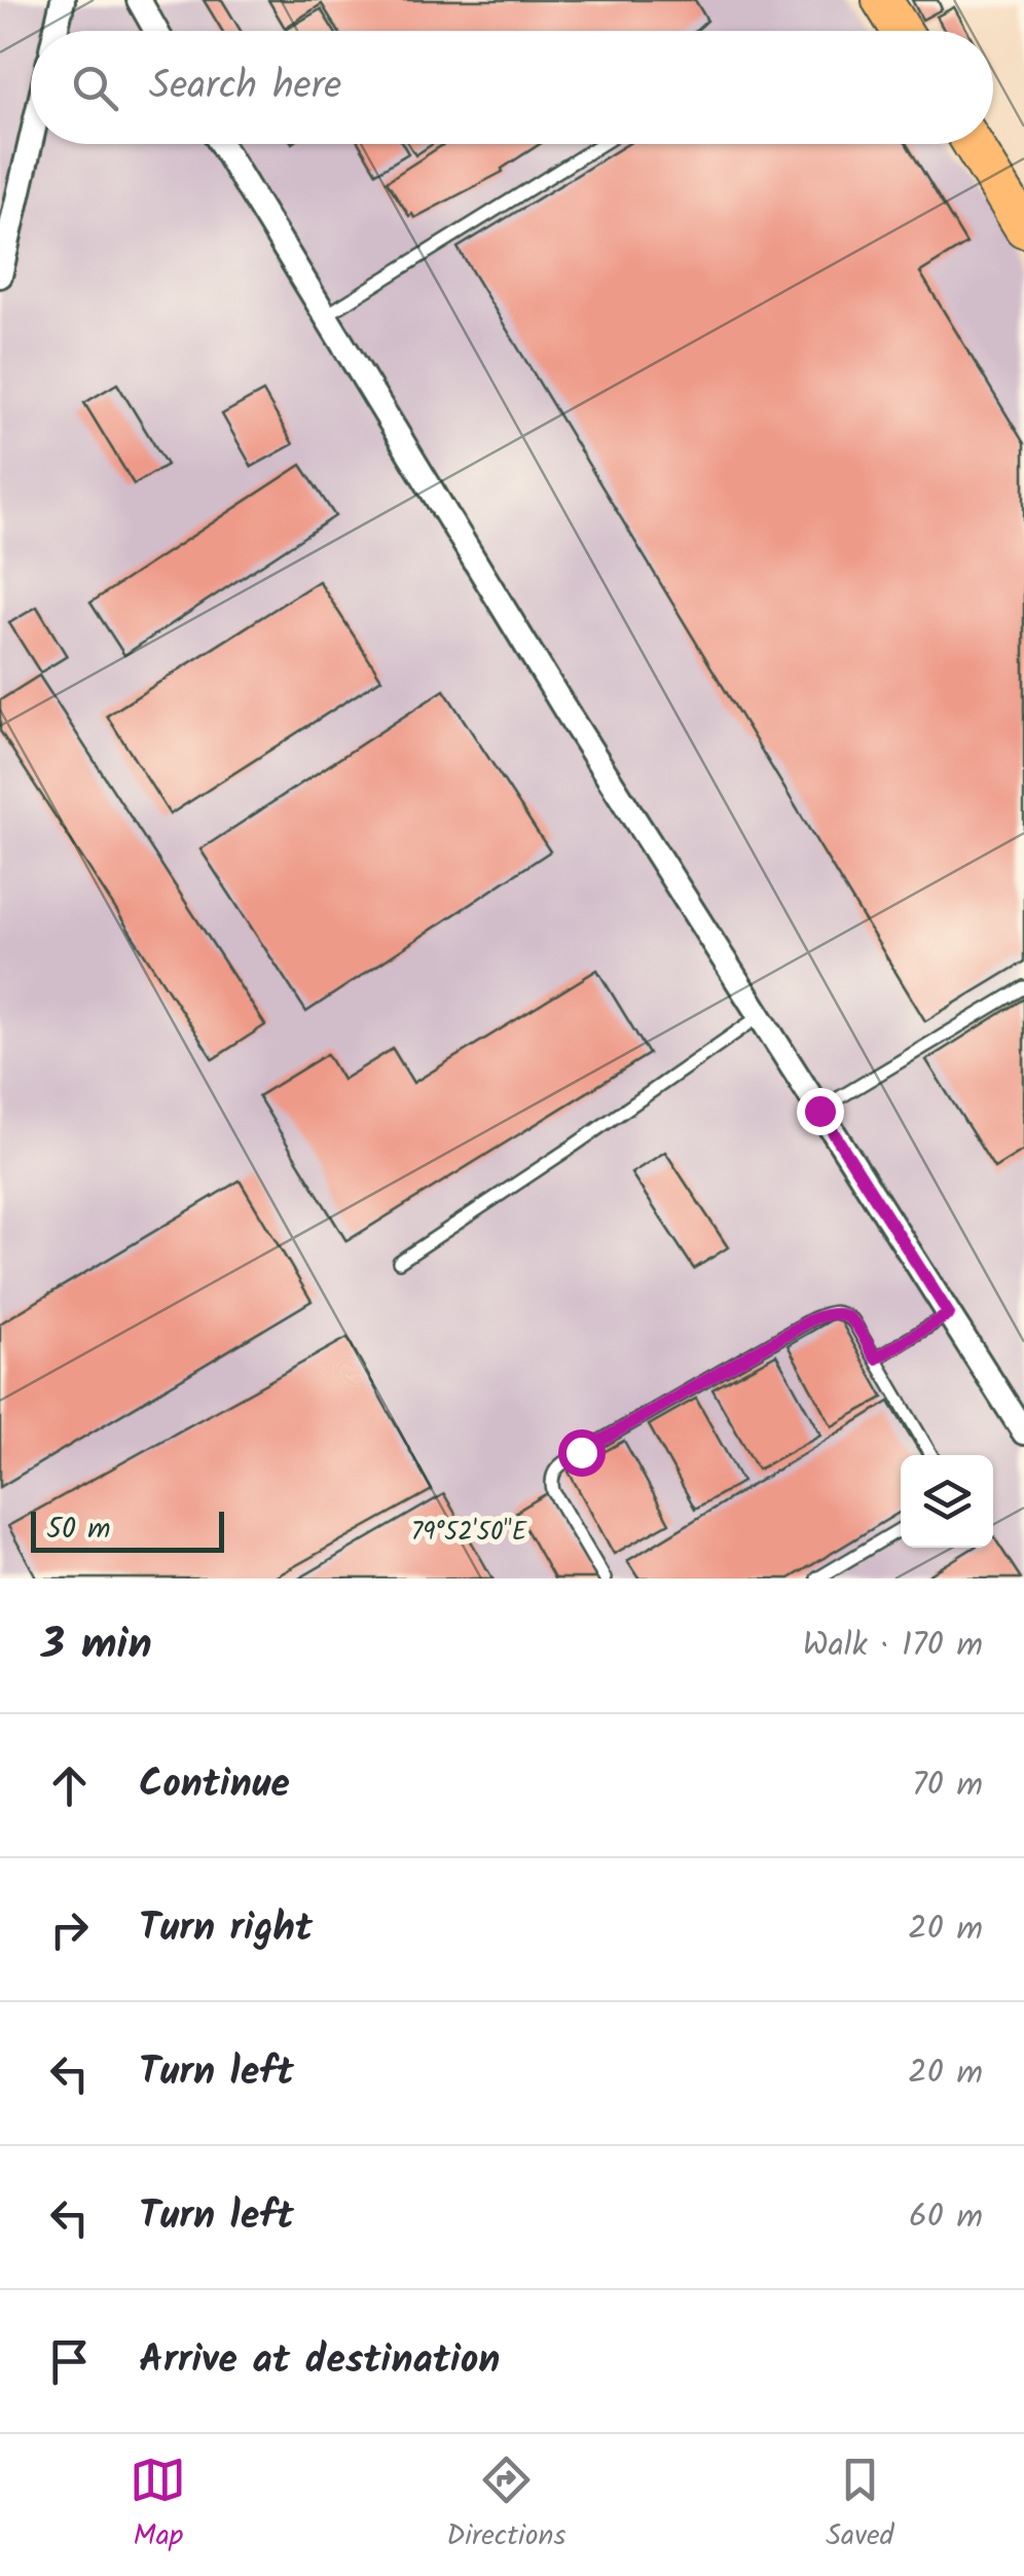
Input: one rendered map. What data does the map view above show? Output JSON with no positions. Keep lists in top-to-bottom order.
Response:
{
  "scale_bar": "50 m",
  "page": {
    "search": "Search here",
    "scale": "50 m",
    "heading": ["3 min", "Walk · 170 m"],
    "list": [
      ["Continue", "70 m"],
      ["Turn right", "20 m"],
      ["Turn left", "20 m"],
      ["Turn left", "60 m"],
      "Arrive at destination"
    ],
    "nav": ["Map", "Directions", "Saved"]
  },
  "coordinates": ["79°52'50\"E"]
}
